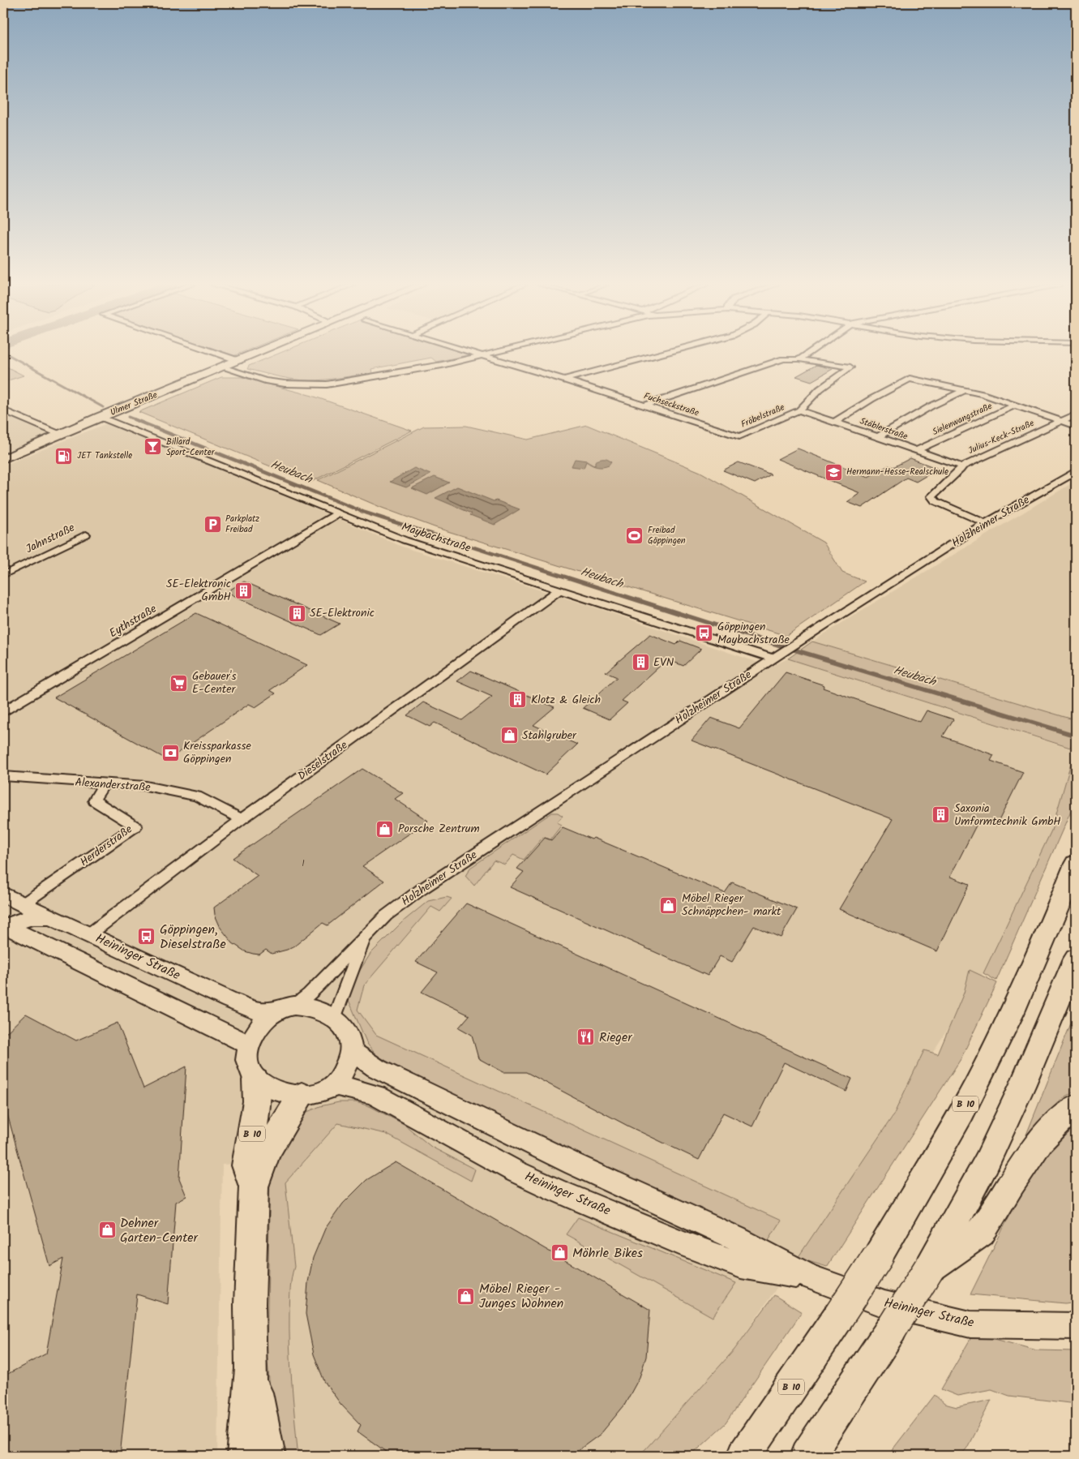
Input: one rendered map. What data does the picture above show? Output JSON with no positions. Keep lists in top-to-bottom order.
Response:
{
  "streets": {
    "highway": ["B 10"],
    "main road": ["Ulmer Straße", "Heininger Straße"],
    "street": [
      "Fuchseckstraße",
      "Fröbelstraße",
      "Sielenwangstraße",
      "Stäblerstraße",
      "Julius-Keck-Straße",
      "Holzheimer Straße",
      "Maybachstraße",
      "Jahnstraße",
      "Eythstraße",
      "Dieselstraße",
      "Alexanderstraße",
      "Herderstraße"
    ]
  },
  "crossings": [
    ["Ulmer Straße", "Maybachstraße"],
    ["Fuchseckstraße", "Fröbelstraße"],
    ["Fröbelstraße", "Stäblerstraße"],
    ["Sielenwangstraße", "Stäblerstraße"],
    ["Stäblerstraße", "Julius-Keck-Straße"],
    ["Julius-Keck-Straße", "Holzheimer Straße"],
    ["Holzheimer Straße", "Maybachstraße"],
    ["Holzheimer Straße", "Heininger Straße"],
    ["Holzheimer Straße", "B 10"],
    ["Maybachstraße", "Eythstraße"],
    ["Maybachstraße", "Dieselstraße"],
    ["Dieselstraße", "Alexanderstraße"],
    ["Dieselstraße", "Heininger Straße"],
    ["Alexanderstraße", "Herderstraße"],
    ["Herderstraße", "Heininger Straße"],
    ["Heininger Straße", "B 10"]
  ],
  "water": ["Heubach"],
  "places": {
    "bar": ["Billard Sport-Center"],
    "fuel station": ["JET Tankstelle"],
    "school or university": ["Hermann-Hesse-Realschule"],
    "parking": ["Parkplatz Freibad"],
    "sports": ["Freibad Göppingen"],
    "building": [
      "SE-Elektronic GmbH",
      "SE-Elektronic",
      "EVN",
      "Klotz & Gleich",
      "Saxonia Umformtechnik GmbH"
    ],
    "bus stop": ["Göppingen Maybachstraße", "Göppingen, Dieselstraße"],
    "supermarket": ["Gebauer's E-Center"],
    "shop": [
      "Stahlgruber",
      "Porsche Zentrum",
      "Möbel Rieger Schnäppchen- markt",
      "Dehner Garten-Center",
      "Möhrle Bikes",
      "Möbel Rieger - Junges Wohnen"
    ],
    "bank": ["Kreissparkasse Göppingen"],
    "restaurant": ["Rieger"]
  },
  "house_numbers": ["1"]
}
